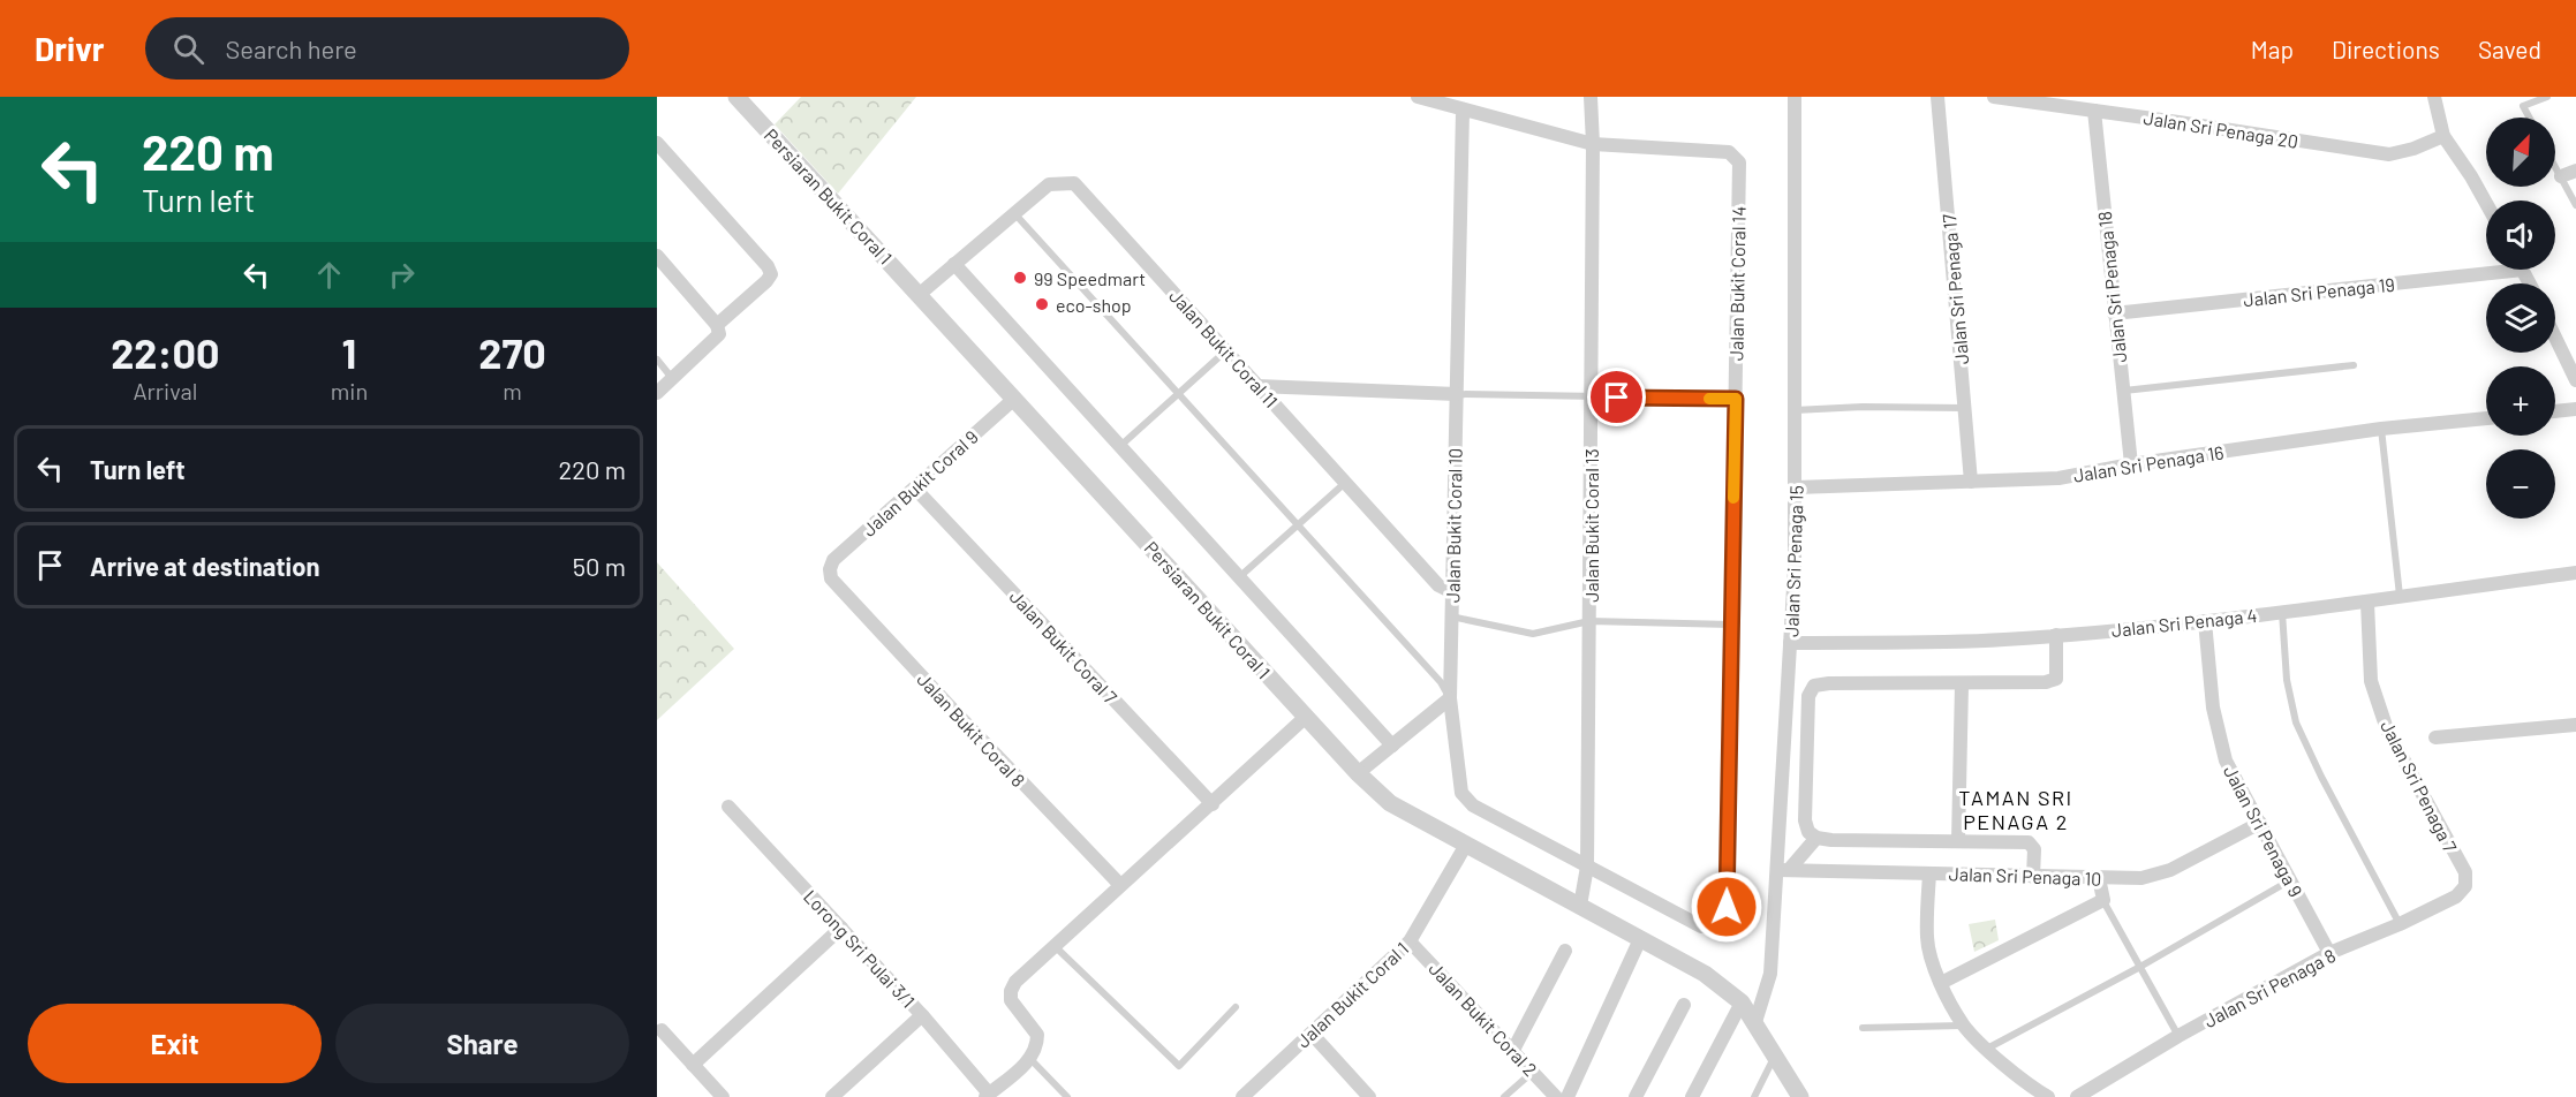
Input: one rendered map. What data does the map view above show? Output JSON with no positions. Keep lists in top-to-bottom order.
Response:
{
  "streets": {
    "street": [
      "Jalan Sri Penaga 20",
      "Persiaran Bukit Coral 1",
      "Jalan Bukit Coral 14",
      "Jalan Sri Penaga 18",
      "Jalan Sri Penaga 17",
      "Jalan Sri Penaga 19",
      "Jalan Bukit Coral 11",
      "Jalan Sri Penaga 16",
      "Jalan Bukit Coral 9",
      "Jalan Bukit Coral 10",
      "Jalan Bukit Coral 13",
      "Jalan Sri Penaga 15",
      "Jalan Sri Penaga 4",
      "Jalan Bukit Coral 7",
      "Jalan Bukit Coral 8",
      "Jalan Sri Penaga 7",
      "Jalan Sri Penaga 9",
      "Jalan Sri Penaga 10",
      "Lorong Sri Pulai 3/1",
      "Jalan Sri Penaga 8",
      "Jalan Bukit Coral 1",
      "Jalan Bukit Coral 2"
    ]
  },
  "crossings": [
    ["Jalan Sri Penaga 20", "Jalan Sri Penaga 18"],
    ["Persiaran Bukit Coral 1", "Jalan Bukit Coral 11"],
    ["Persiaran Bukit Coral 1", "Jalan Bukit Coral 9"],
    ["Persiaran Bukit Coral 1", "Jalan Bukit Coral 13"],
    ["Persiaran Bukit Coral 1", "Jalan Sri Penaga 15"],
    ["Persiaran Bukit Coral 1", "Jalan Bukit Coral 1"],
    ["Jalan Bukit Coral 14", "Jalan Bukit Coral 10"],
    ["Jalan Bukit Coral 14", "Jalan Bukit Coral 13"],
    ["Jalan Sri Penaga 18", "Jalan Sri Penaga 19"],
    ["Jalan Sri Penaga 18", "Jalan Sri Penaga 16"],
    ["Jalan Sri Penaga 17", "Jalan Sri Penaga 16"],
    ["Jalan Bukit Coral 11", "Jalan Bukit Coral 10"],
    ["Jalan Sri Penaga 16", "Jalan Sri Penaga 15"],
    ["Jalan Bukit Coral 9", "Jalan Bukit Coral 7"],
    ["Jalan Bukit Coral 9", "Jalan Bukit Coral 8"],
    ["Jalan Bukit Coral 10", "Jalan Bukit Coral 13"],
    ["Jalan Sri Penaga 15", "Jalan Sri Penaga 4"],
    ["Jalan Sri Penaga 15", "Jalan Sri Penaga 10"],
    ["Jalan Sri Penaga 4", "Jalan Sri Penaga 7"],
    ["Jalan Sri Penaga 4", "Jalan Sri Penaga 9"],
    ["Jalan Sri Penaga 7", "Jalan Sri Penaga 8"],
    ["Jalan Sri Penaga 9", "Jalan Sri Penaga 10"],
    ["Jalan Sri Penaga 9", "Jalan Sri Penaga 8"],
    ["Jalan Bukit Coral 1", "Jalan Bukit Coral 2"]
  ],
  "districts": ["TAMAN SRI PENAGA 2"],
  "places": ["99 Speedmart", "eco-shop"],
  "north": "top right",
  "page": {
    "header": "Drivr",
    "search": "Search here",
    "nav": ["Map", "Directions", "Saved"],
    "turn": ["220 m", "Turn left"],
    "map_buttons": ["+", "−"],
    "eta": [
      "22:00",
      "Arrival",
      "1",
      "min",
      "270",
      "m"
    ],
    "list": [
      {
        "name": "Turn left",
        "value": "220 m"
      },
      {
        "name": "Arrive at destination",
        "value": "50 m"
      }
    ],
    "buttons": ["Exit", "Share"]
  }
}
